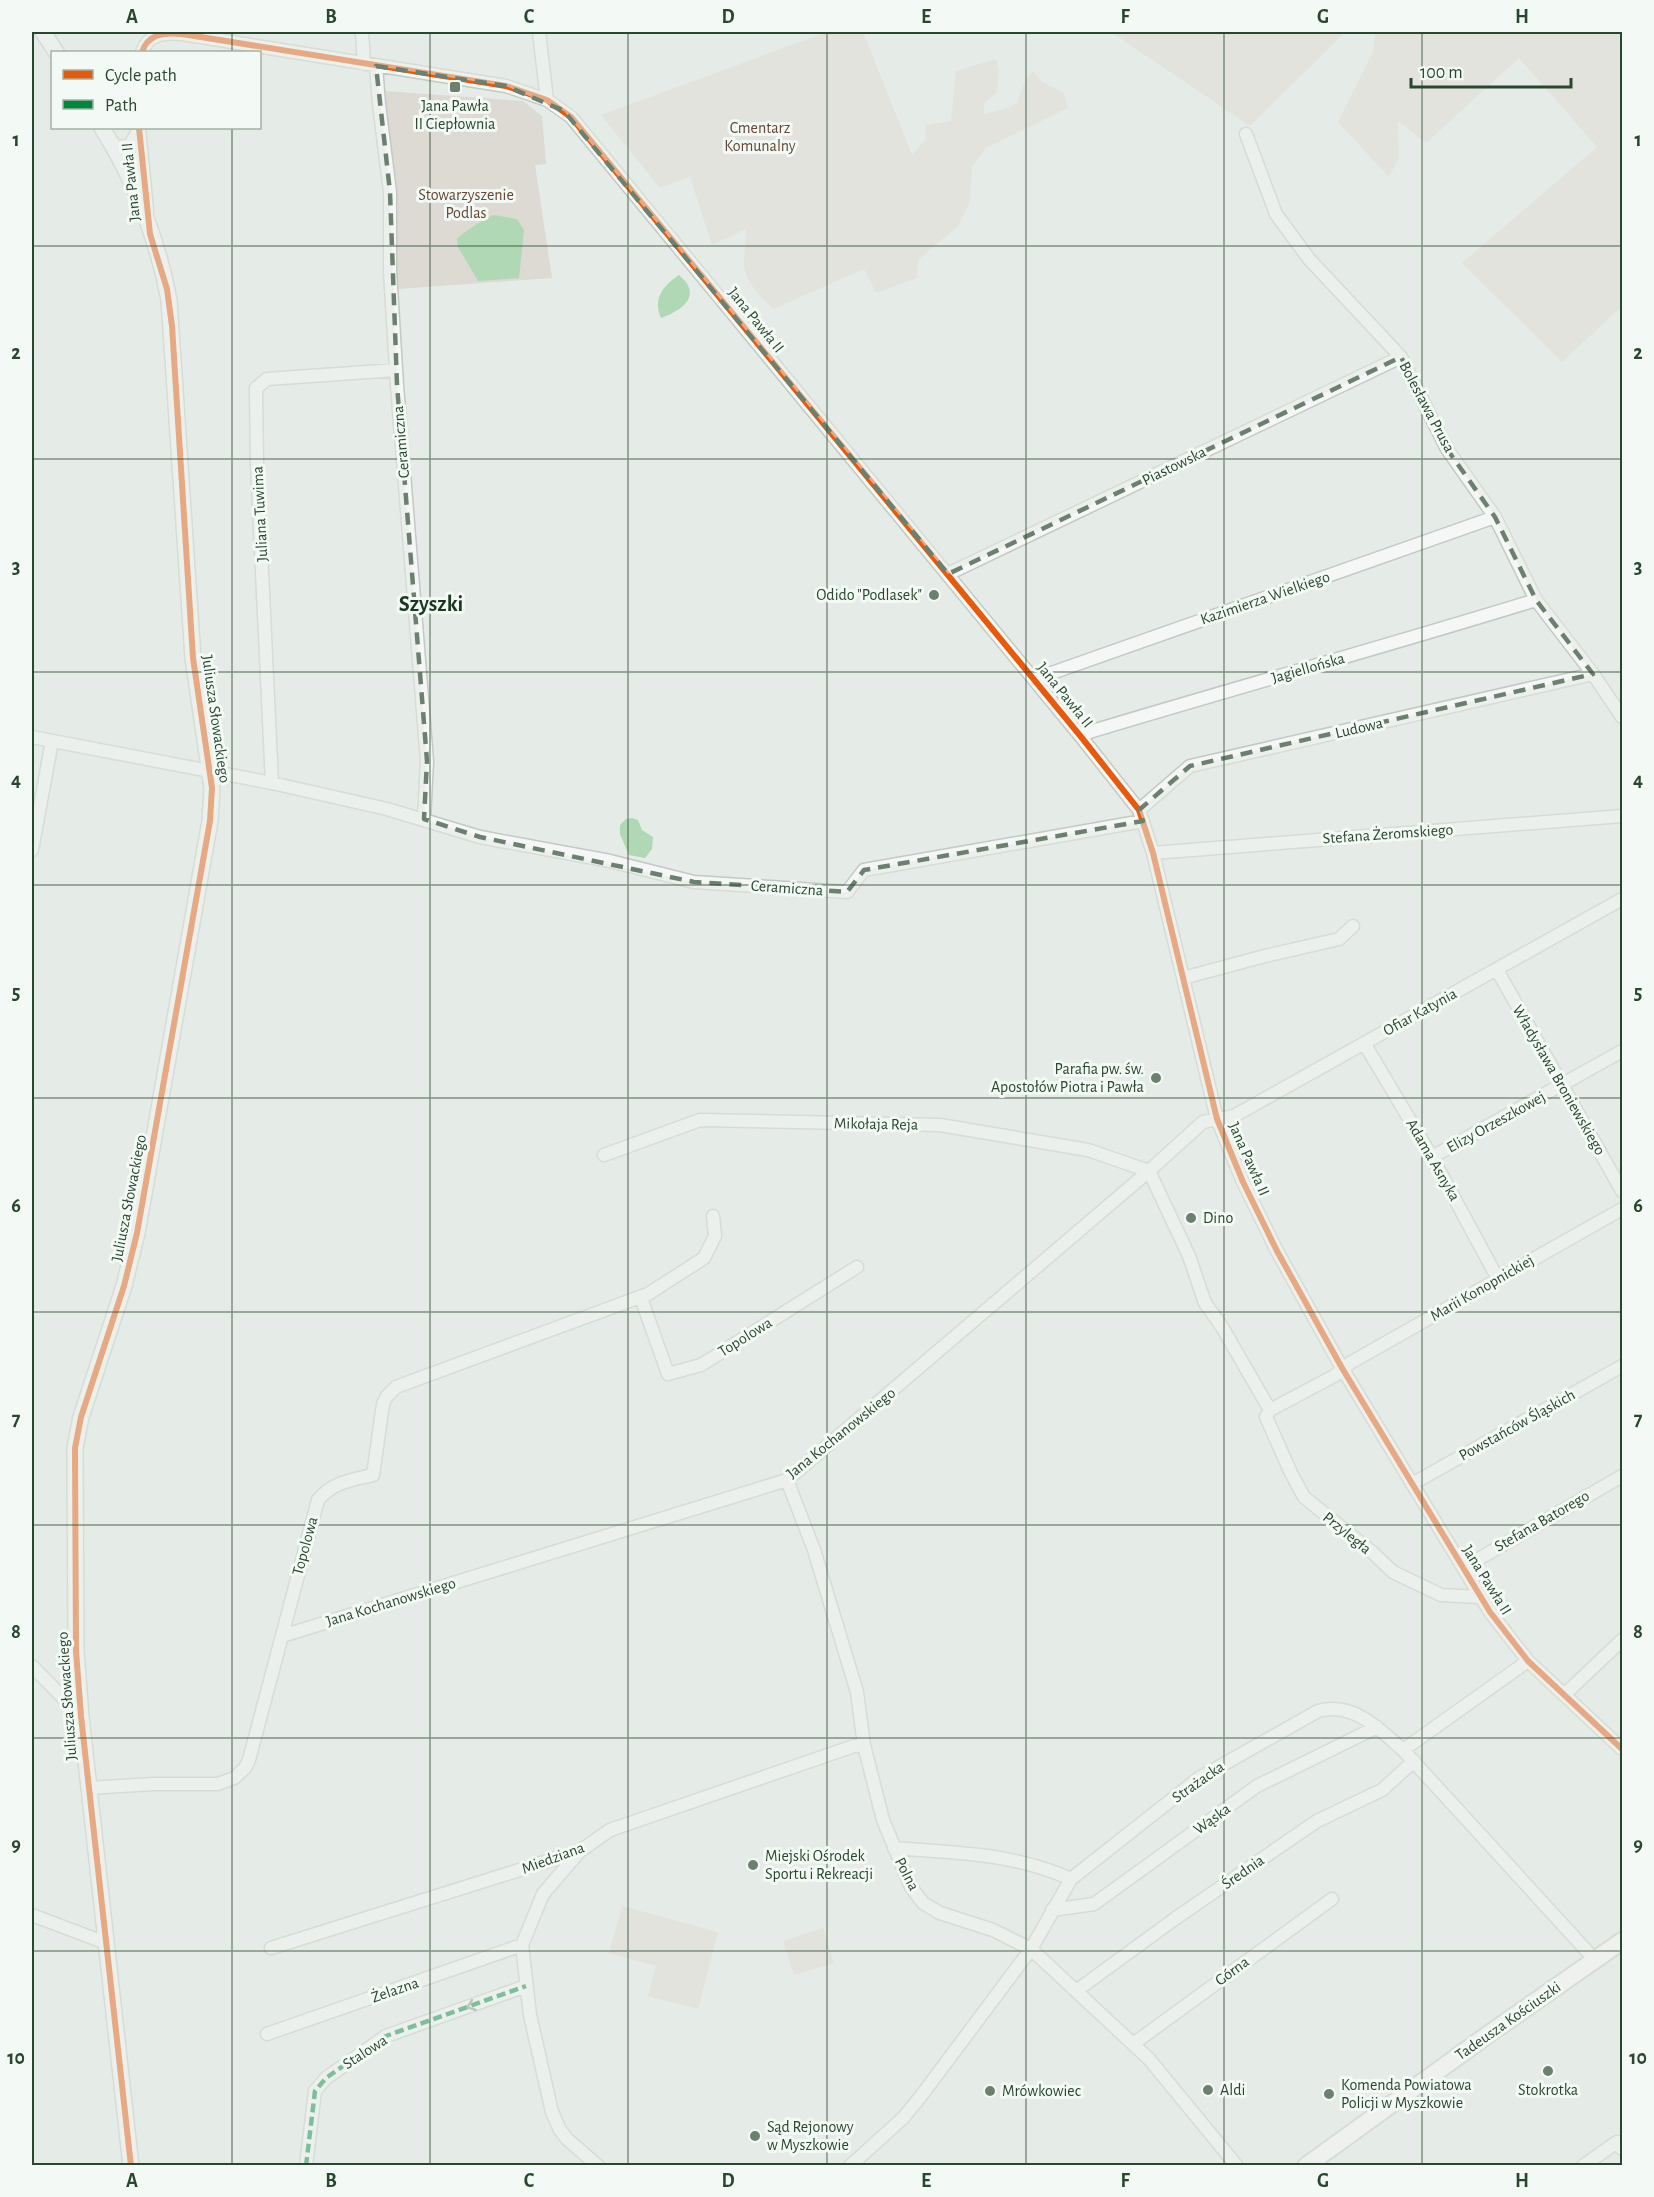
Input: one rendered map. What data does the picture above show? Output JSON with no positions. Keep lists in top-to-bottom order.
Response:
{
  "streets": {
    "main road": ["Tadeusza Kościuszki"],
    "street": [
      "Jana Pawła II",
      "Bolesława Prusa",
      "Ceramiczna",
      "Piastowska",
      "Juliana Tuwima",
      "Kazimierza Wielkiego",
      "Jagiellońska",
      "Juliusza Słowackiego",
      "Ludowa",
      "Stefana Żeromskiego",
      "Ofiar Katynia",
      "Władysława Broniewskiego",
      "Elizy Orzeszkowej",
      "Mikołaja Reja",
      "Adama Asnyka",
      "Marii Konopnickiej",
      "Topolowa",
      "Powstańców Śląskich",
      "Jana Kochanowskiego",
      "Stefana Batorego",
      "Przyległa",
      "Strażacka",
      "Wąska",
      "Miedziana",
      "Średnia",
      "Polna",
      "Górna",
      "Żelazna",
      "Stalowa"
    ]
  },
  "crossings": [
    ["Jana Pawła II", "Ceramiczna"],
    ["Jana Pawła II", "Piastowska"],
    ["Jana Pawła II", "Kazimierza Wielkiego"],
    ["Jana Pawła II", "Jagiellońska"],
    ["Jana Pawła II", "Juliusza Słowackiego"],
    ["Jana Pawła II", "Ludowa"],
    ["Jana Pawła II", "Stefana Żeromskiego"],
    ["Jana Pawła II", "Ofiar Katynia"],
    ["Jana Pawła II", "Marii Konopnickiej"],
    ["Jana Pawła II", "Powstańców Śląskich"],
    ["Jana Pawła II", "Jana Kochanowskiego"],
    ["Jana Pawła II", "Stefana Batorego"],
    ["Jana Pawła II", "Przyległa"],
    ["Bolesława Prusa", "Piastowska"],
    ["Bolesława Prusa", "Kazimierza Wielkiego"],
    ["Bolesława Prusa", "Jagiellońska"],
    ["Bolesława Prusa", "Ludowa"],
    ["Ceramiczna", "Juliana Tuwima"],
    ["Ceramiczna", "Juliusza Słowackiego"],
    ["Ceramiczna", "Ludowa"],
    ["Juliusza Słowackiego", "Topolowa"],
    ["Ofiar Katynia", "Władysława Broniewskiego"],
    ["Ofiar Katynia", "Adama Asnyka"],
    ["Ofiar Katynia", "Jana Kochanowskiego"],
    ["Władysława Broniewskiego", "Elizy Orzeszkowej"],
    ["Elizy Orzeszkowej", "Adama Asnyka"],
    ["Mikołaja Reja", "Jana Kochanowskiego"],
    ["Mikołaja Reja", "Przyległa"],
    ["Adama Asnyka", "Marii Konopnickiej"],
    ["Topolowa", "Jana Kochanowskiego"],
    ["Jana Kochanowskiego", "Przyległa"],
    ["Jana Kochanowskiego", "Polna"],
    ["Strażacka", "Wąska"],
    ["Strażacka", "Średnia"],
    ["Strażacka", "Polna"],
    ["Strażacka", "Tadeusza Kościuszki"],
    ["Miedziana", "Polna"],
    ["Średnia", "Polna"],
    ["Polna", "Górna"]
  ],
  "one_way": ["Stalowa"],
  "districts": ["Szyszki"],
  "parks": ["Cmentarz Komunalny", "Stowarzyszenie Podlas"],
  "places": {
    "transit": ["Jana Pawła II Ciepłownia"],
    "other": [
      "Odido \"Podlasek\"",
      "Parafia pw. św. Apostołów Piotra i Pawła",
      "Dino",
      "Miejski Ośrodek Sportu i Rekreacji",
      "Stokrotka",
      "Aldi",
      "Mrówkowiec",
      "Komenda Powiatowa Policji w Myszkowie",
      "Sąd Rejonowy w Myszkowie"
    ]
  },
  "legend": ["Cycle path", "Path"],
  "scale_bar": "100 m",
  "grid": {
    "columns": [
      "A",
      "B",
      "C",
      "D",
      "E",
      "F",
      "G",
      "H"
    ],
    "rows": [
      "1",
      "2",
      "3",
      "4",
      "5",
      "6",
      "7",
      "8",
      "9",
      "10"
    ]
  }
}
